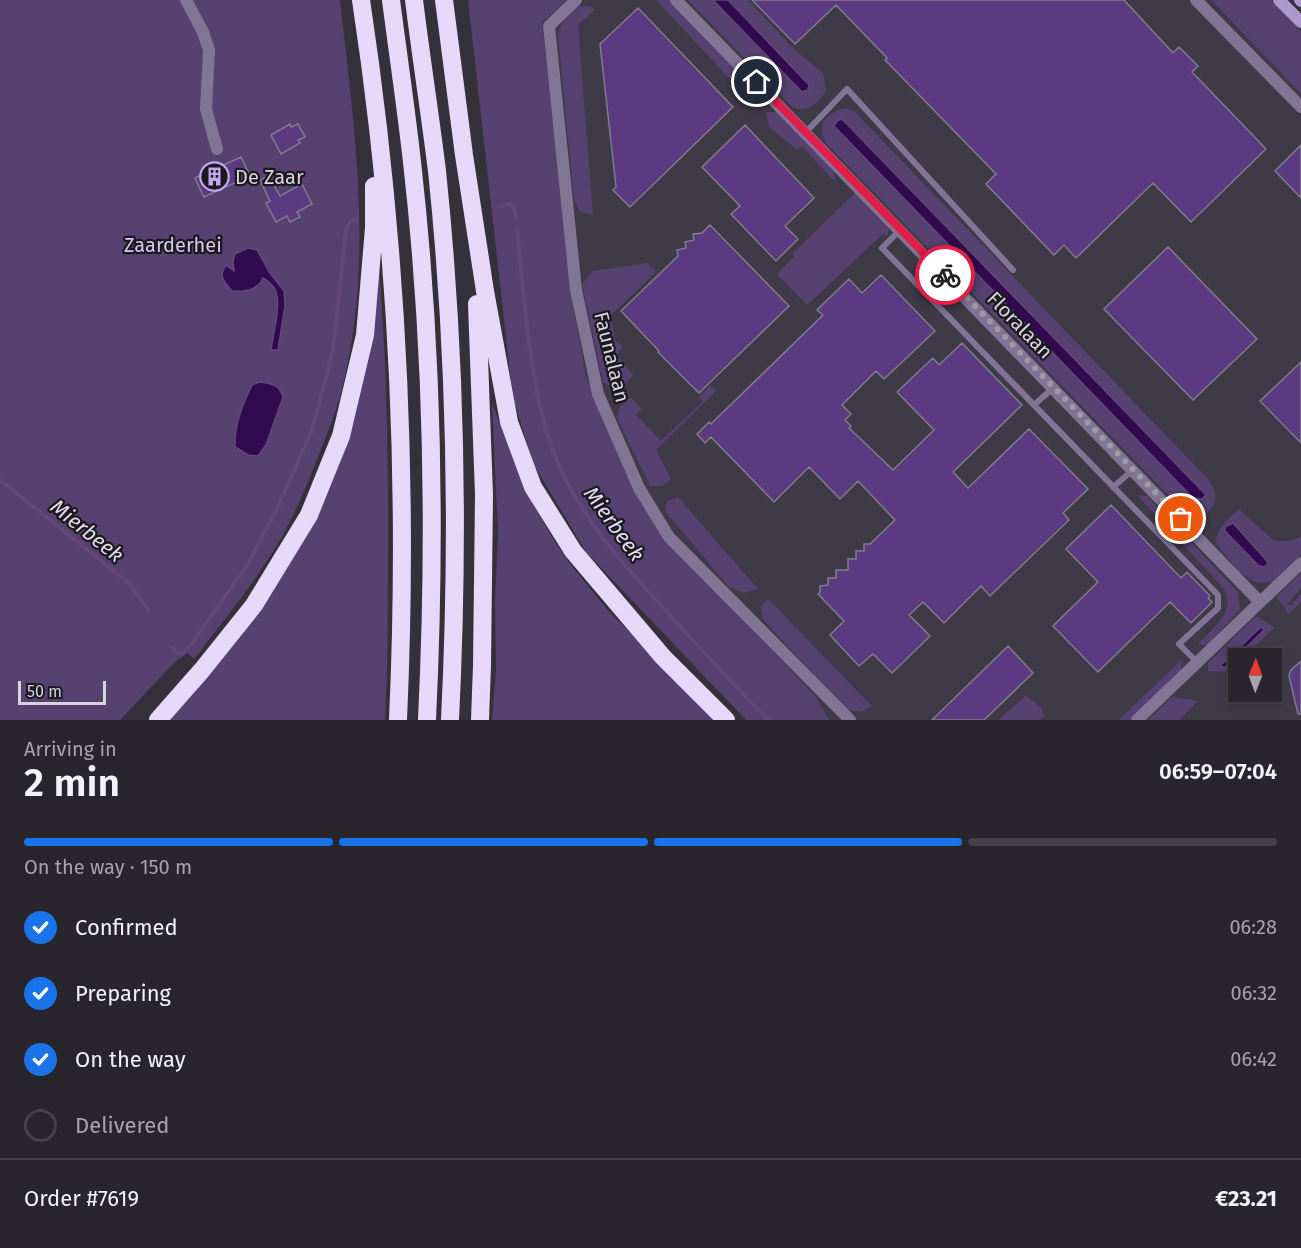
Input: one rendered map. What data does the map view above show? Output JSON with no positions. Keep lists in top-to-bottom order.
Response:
{
  "streets": {
    "street": ["Floralaan", "Faunalaan"]
  },
  "water": ["Mierbeek"],
  "parks": ["Zaarderhei"],
  "places": {
    "building": ["De Zaar"]
  },
  "scale_bar": "50 m",
  "north": "top",
  "page": {
    "scale": "50 m",
    "heading": ["2 min", "Arriving in", "06:59–07:04"],
    "panel": ["Order #7619", "€23.21"],
    "bar": "On the way · 150 m",
    "list": [
      ["Confirmed", "06:28"],
      ["Preparing", "06:32"],
      ["On the way", "06:42"],
      "Delivered"
    ]
  }
}
